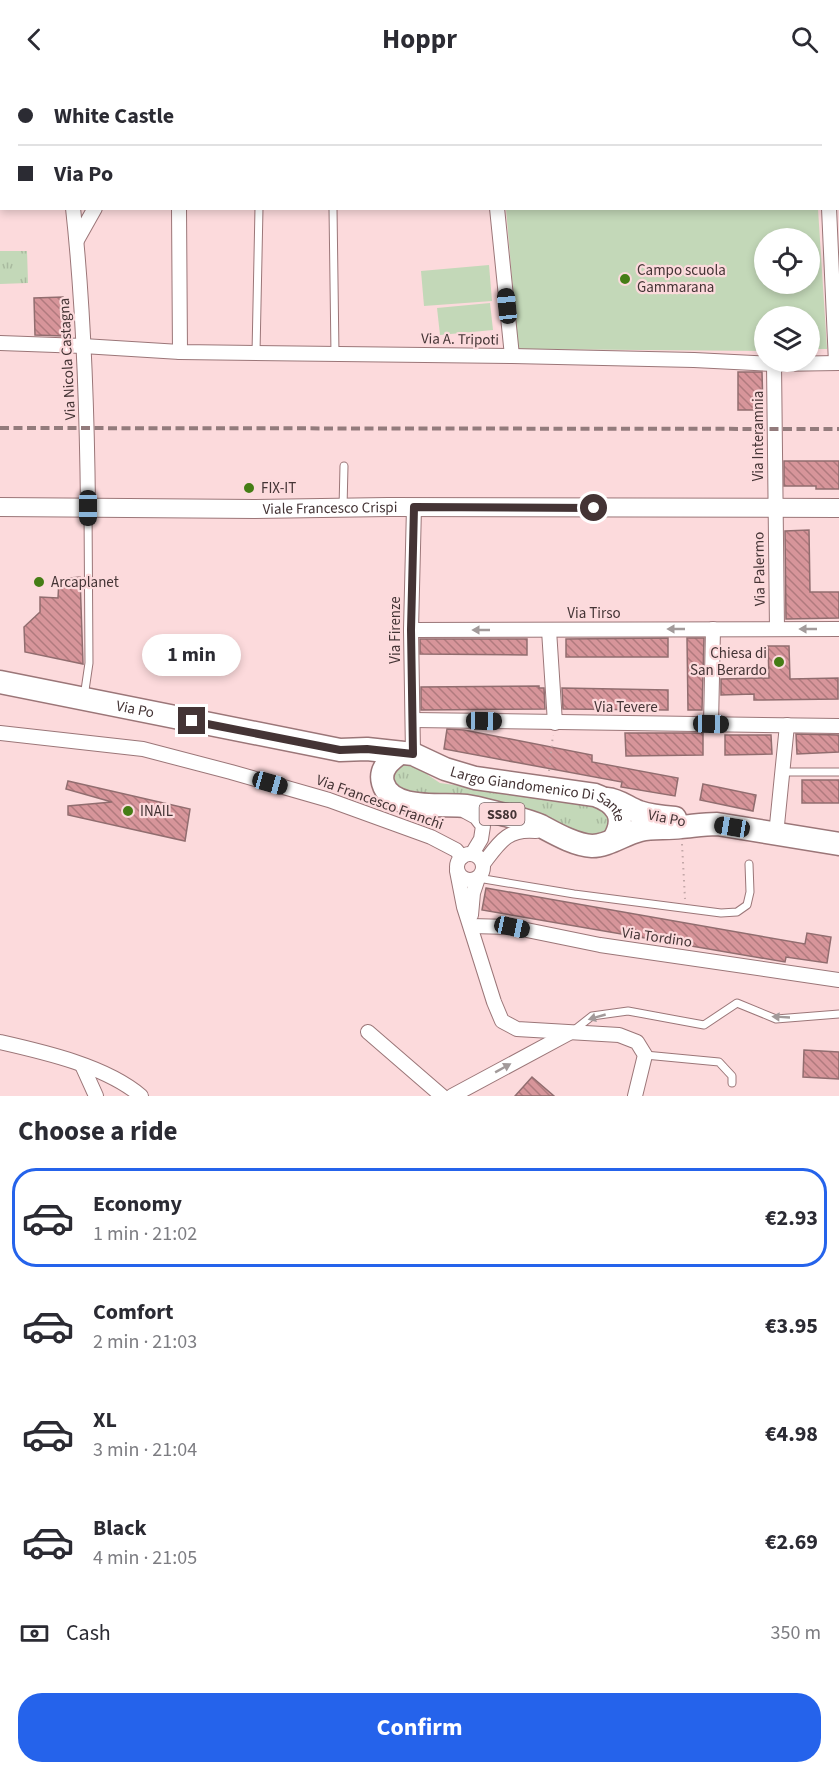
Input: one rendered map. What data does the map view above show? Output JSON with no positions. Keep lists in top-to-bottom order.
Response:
{
  "streets": {
    "main road": ["Via Po", "Largo Giandomenico Di Sante", "SS80"],
    "street": [
      "Via A. Tripoti",
      "Via Nicola Castagna",
      "Via Interamnia",
      "Viale Francesco Crispi",
      "Via Palermo",
      "Via Tirso",
      "Via Firenze",
      "Via Tevere",
      "Via Francesco Franchi",
      "Via Tordino"
    ]
  },
  "crossings": [
    ["Via A. Tripoti", "Via Nicola Castagna"],
    ["Via Nicola Castagna", "Viale Francesco Crispi"],
    ["Via Interamnia", "Viale Francesco Crispi"],
    ["Via Interamnia", "Via Palermo"],
    ["Viale Francesco Crispi", "Via Palermo"],
    ["Viale Francesco Crispi", "Via Firenze"],
    ["Via Palermo", "Via Tirso"],
    ["Via Tirso", "Via Firenze"],
    ["Via Firenze", "Via Tevere"],
    ["Via Firenze", "Via Po"],
    ["Via Firenze", "Largo Giandomenico Di Sante"],
    ["Via Po", "Largo Giandomenico Di Sante"]
  ],
  "one_way": ["Via Tirso"],
  "places": [
    "Campo scuola Gammarana",
    "FIX-IT",
    "Arcaplanet",
    "Chiesa di San Berardo",
    "INAIL"
  ],
  "page": {
    "header": "Hoppr",
    "banner": ["White Castle", "Via Po"],
    "bubble": "1 min",
    "heading": "Choose a ride",
    "list": [
      {
        "name": "Economy",
        "note": "1 min · 21:02",
        "value": "€2.93"
      },
      {
        "name": "Comfort",
        "note": "2 min · 21:03",
        "value": "€3.95"
      },
      {
        "name": "XL",
        "note": "3 min · 21:04",
        "value": "€4.98"
      },
      {
        "name": "Black",
        "note": "4 min · 21:05",
        "value": "€2.69"
      }
    ],
    "pay": ["Cash", "350 m"],
    "buttons": "Confirm"
  }
}
